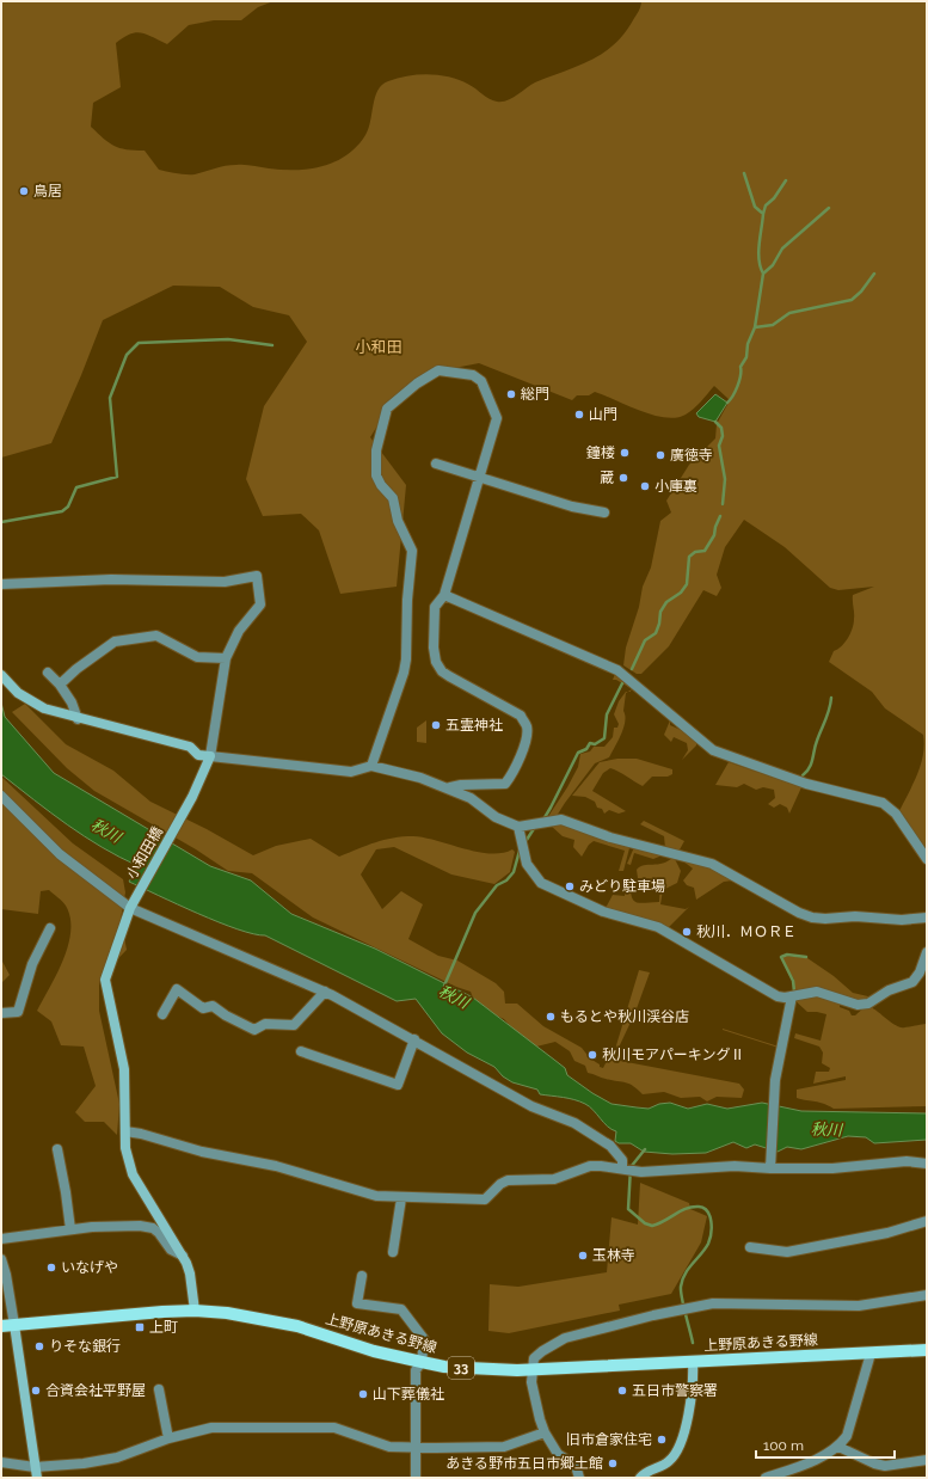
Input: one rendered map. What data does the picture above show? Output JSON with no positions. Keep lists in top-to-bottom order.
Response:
{
  "streets": {
    "main road": ["上野原あきる野線", "33"],
    "street": ["小和田橋"]
  },
  "crossings": [
    ["小和田橋", "上野原あきる野線"]
  ],
  "districts": ["小和田"],
  "water": ["秋川"],
  "places": {
    "other": [
      "鳥居",
      "総門",
      "山門",
      "鐘楼",
      "廣徳寺",
      "蔵",
      "小庫裏",
      "五霊神社",
      "みどり駐車場",
      "秋川．ＭＯＲＥ",
      "もるとや秋川渓谷店",
      "秋川モアパーキングⅡ",
      "玉林寺",
      "いなげや",
      "りそな銀行",
      "合資会社平野屋",
      "五日市警察署",
      "山下葬儀社",
      "旧市倉家住宅",
      "あきる野市五日市郷土館"
    ],
    "transit": ["上町"]
  },
  "scale_bar": "100 m"
}
